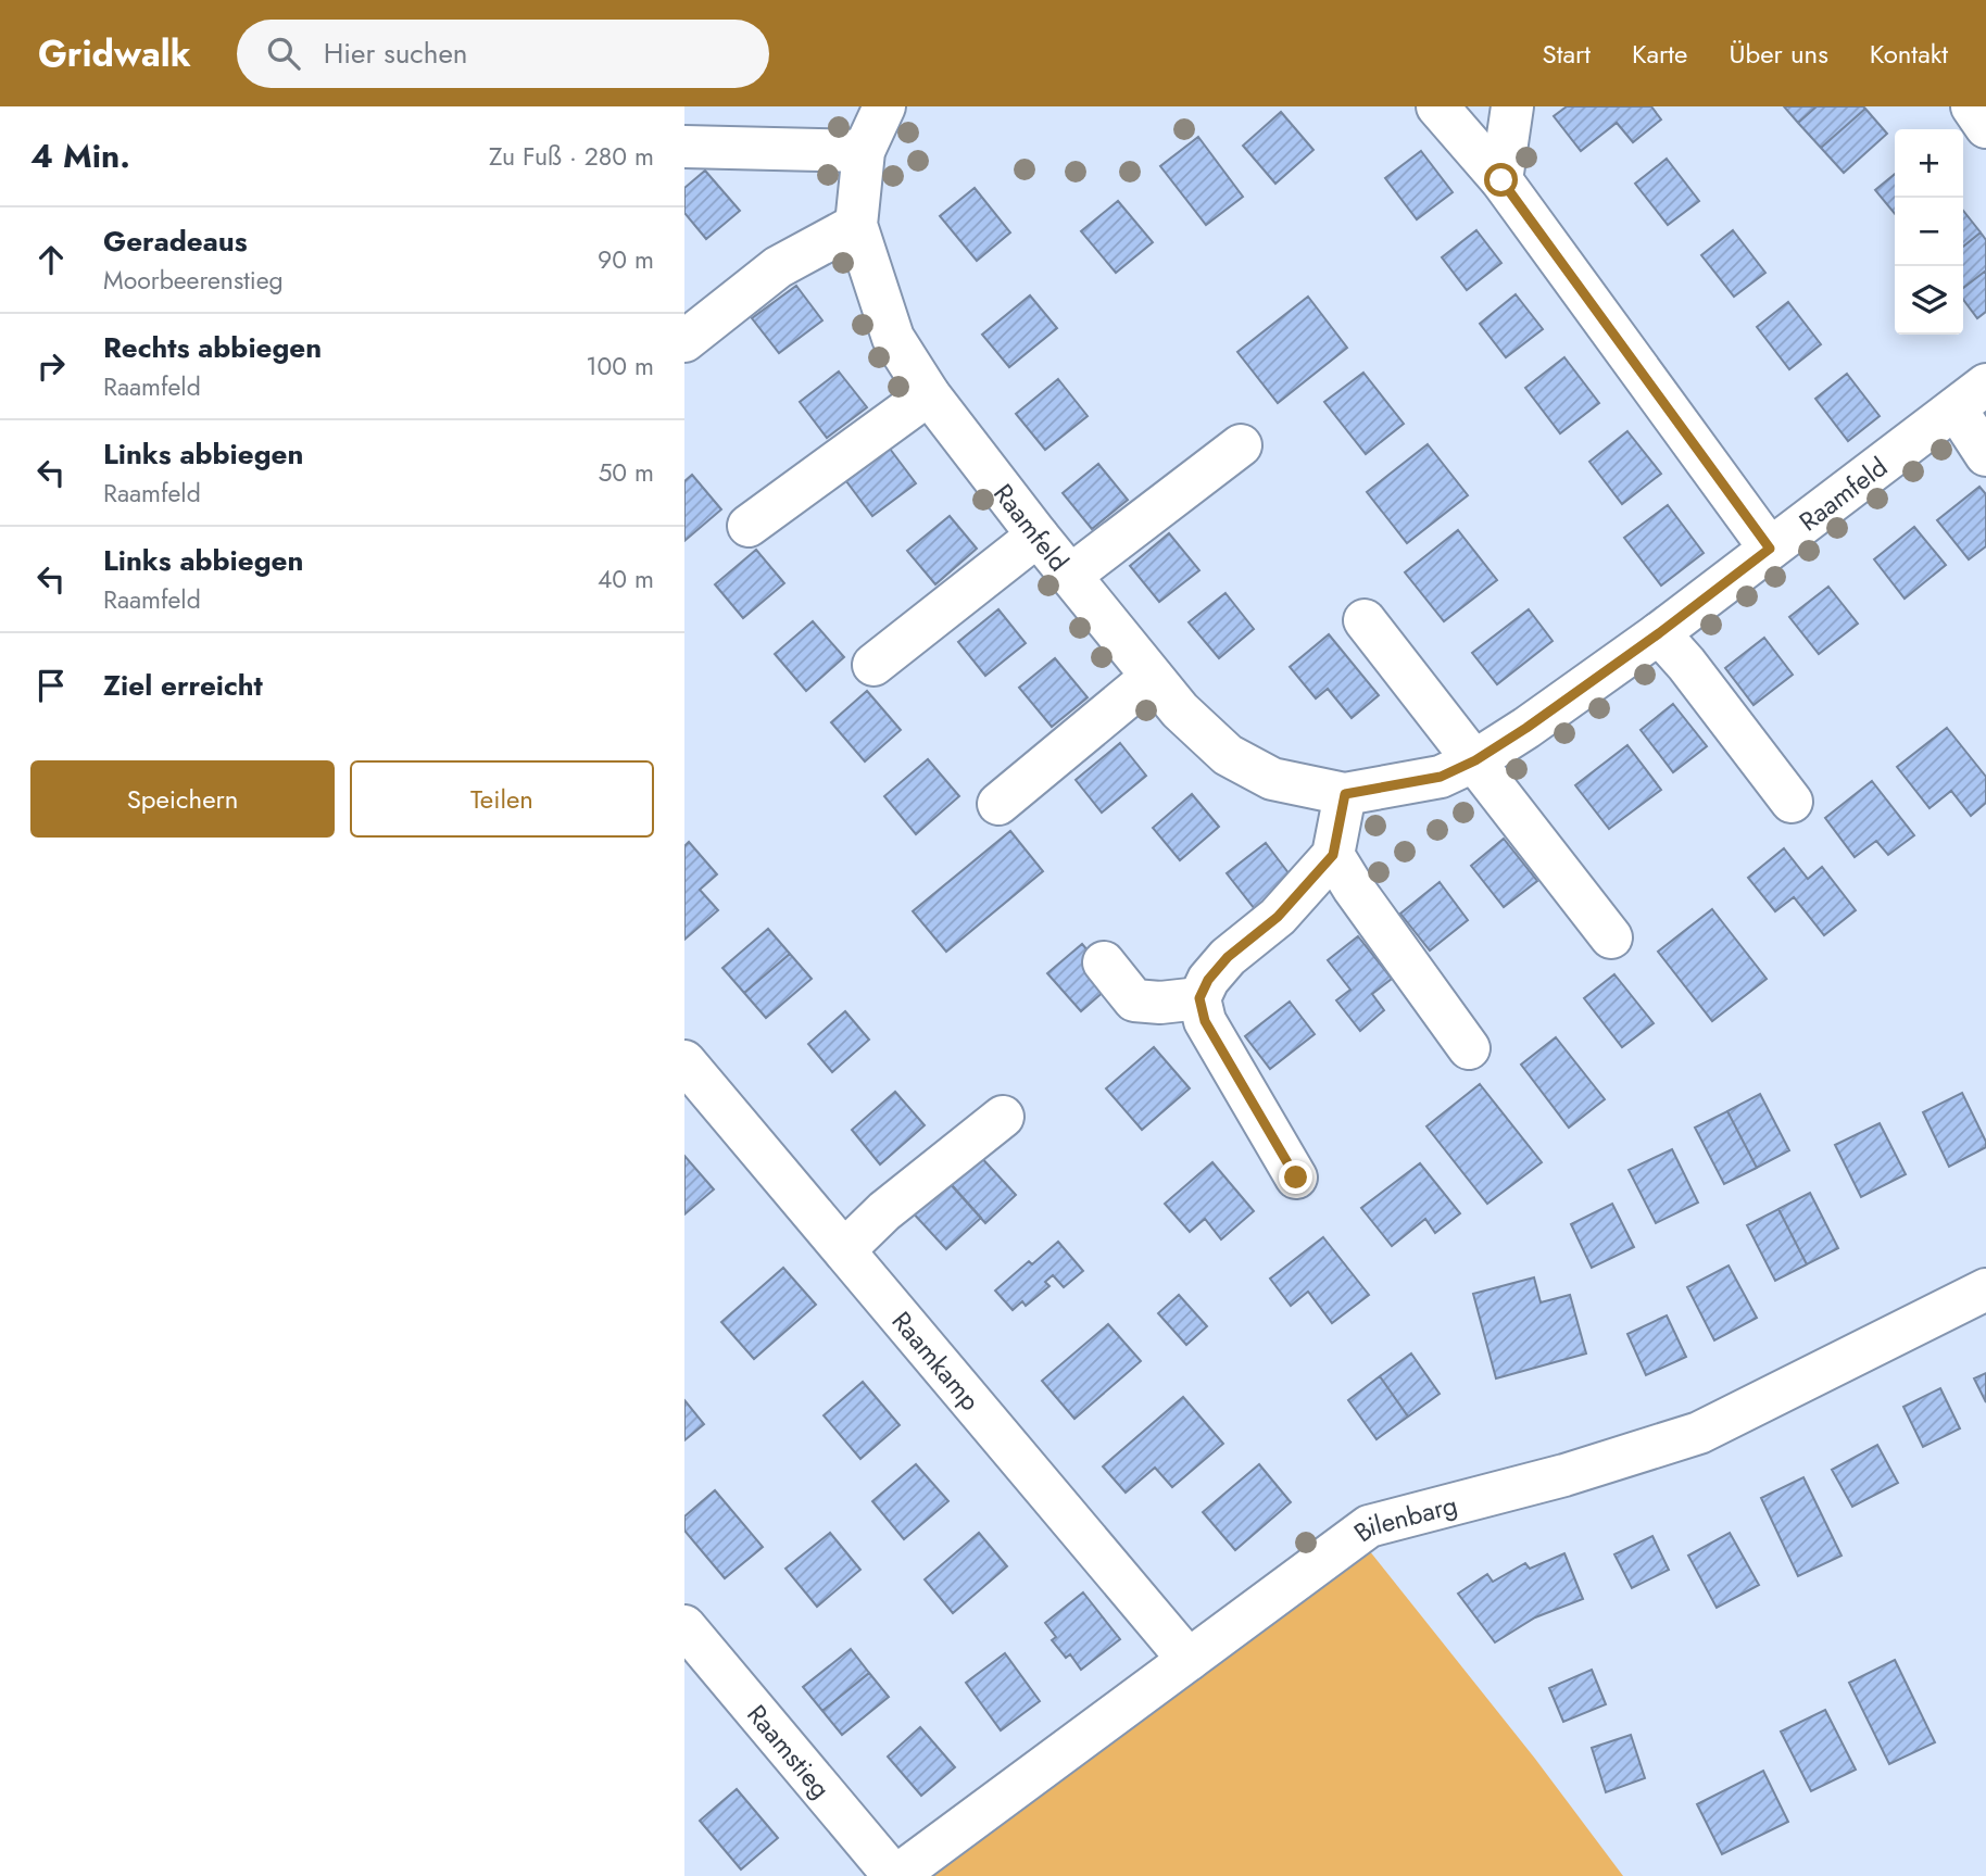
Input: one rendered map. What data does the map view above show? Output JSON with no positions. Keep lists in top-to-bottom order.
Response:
{
  "streets": {
    "street": [
      "Raamfeld",
      "Raamkamp",
      "Bilenbarg",
      "Raamstieg"
    ]
  },
  "crossings": [
    ["Raamkamp", "Bilenbarg"],
    ["Bilenbarg", "Raamstieg"]
  ],
  "page": {
    "header": "Gridwalk",
    "search": "Hier suchen",
    "nav": [
      "Start",
      "Karte",
      "Über uns",
      "Kontakt"
    ],
    "heading": ["4 Min.", "Zu Fuß · 280 m"],
    "map_buttons": ["+", "−"],
    "list": [
      ["Geradeaus", "Moorbeerenstieg", "90 m"],
      ["Rechts abbiegen", "Raamfeld", "100 m"],
      ["Links abbiegen", "Raamfeld", "50 m"],
      ["Links abbiegen", "Raamfeld", "40 m"],
      "Ziel erreicht"
    ],
    "buttons": ["Speichern", "Teilen"]
  }
}
